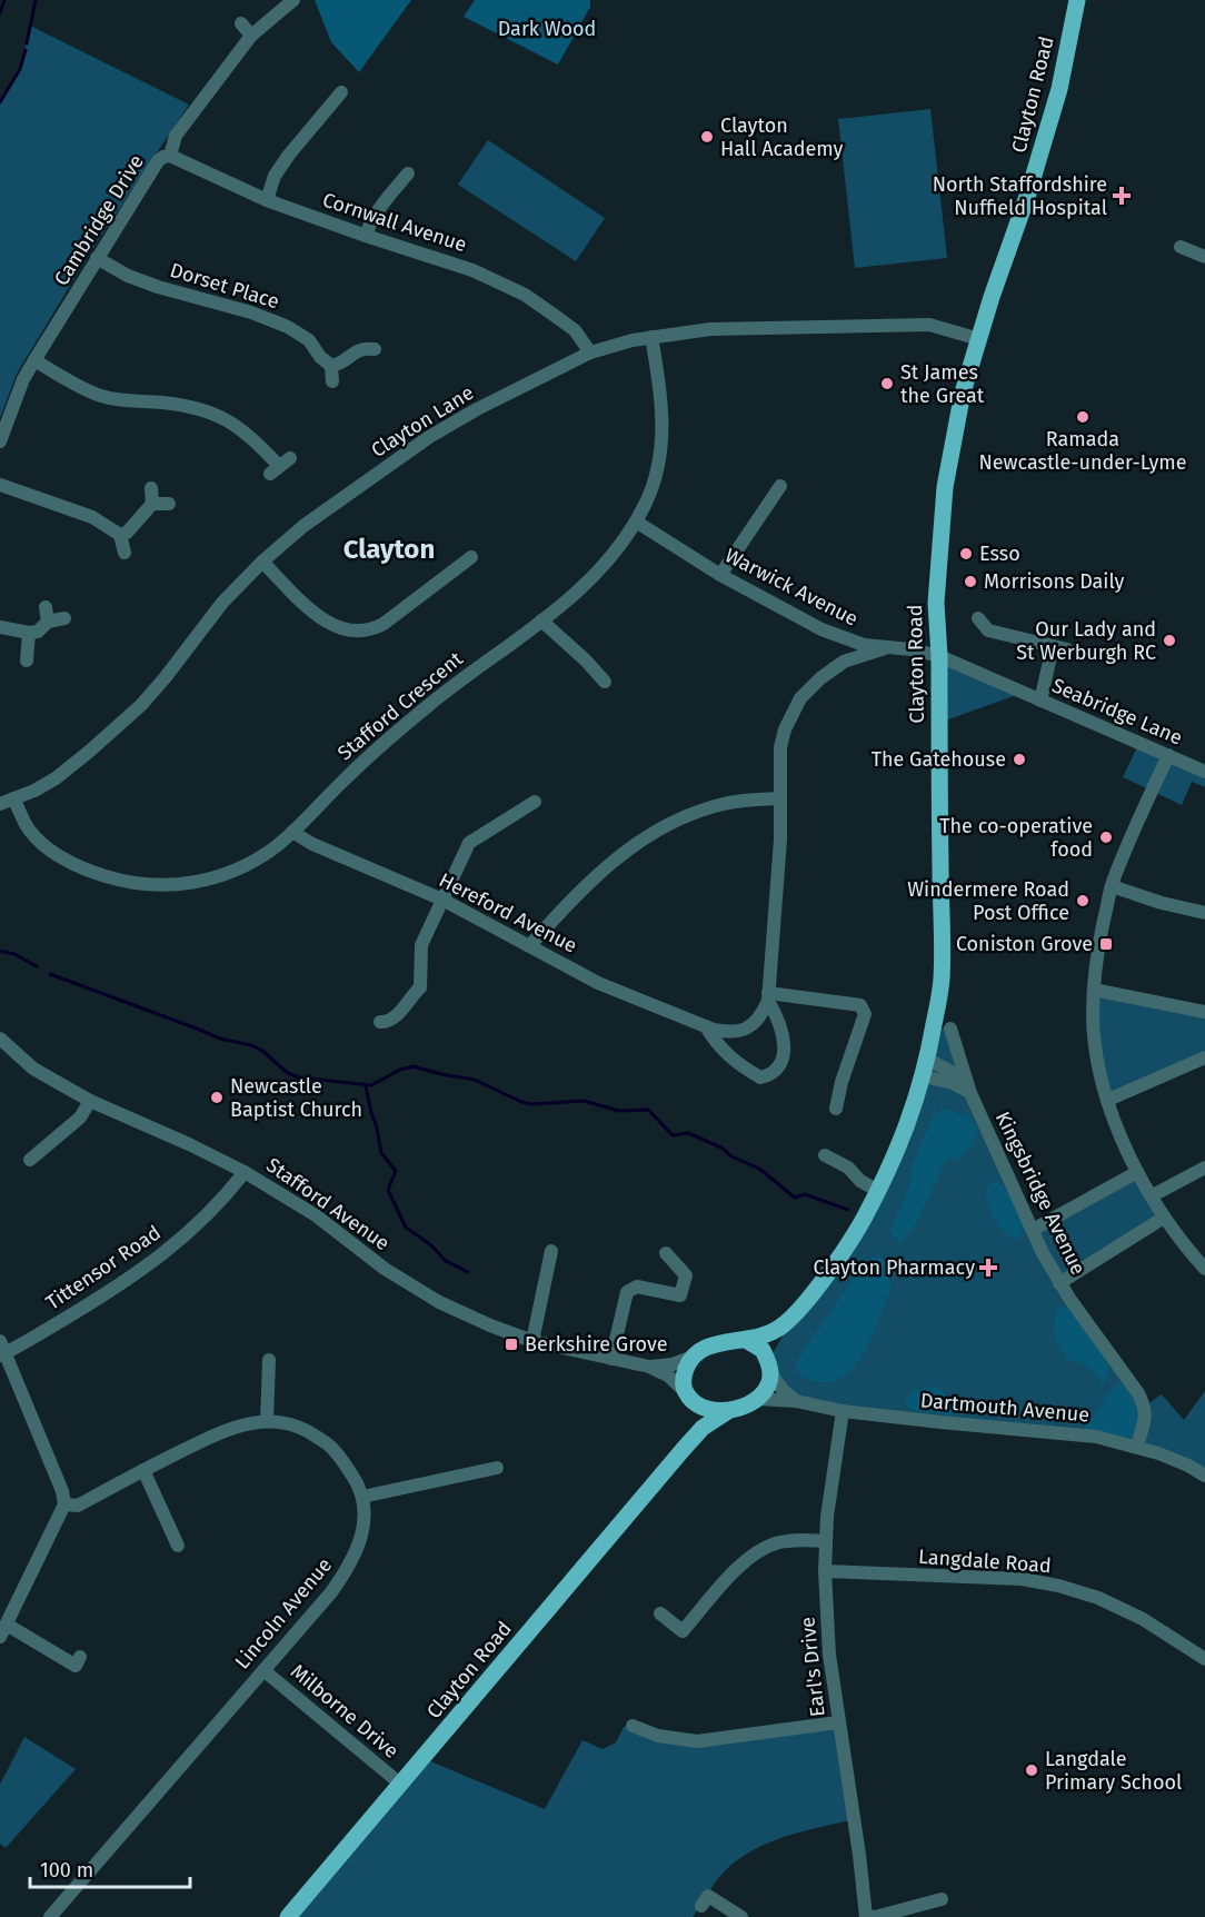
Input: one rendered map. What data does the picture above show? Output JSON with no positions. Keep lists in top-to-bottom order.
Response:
{
  "streets": {
    "main road": ["Clayton Road"],
    "street": [
      "Cambridge Drive",
      "Cornwall Avenue",
      "Dorset Place",
      "Clayton Lane",
      "Warwick Avenue",
      "Stafford Crescent",
      "Seabridge Lane",
      "Hereford Avenue",
      "Kingsbridge Avenue",
      "Stafford Avenue",
      "Tittensor Road",
      "Dartmouth Avenue",
      "Langdale Road",
      "Lincoln Avenue",
      "Earl's Drive",
      "Milborne Drive"
    ]
  },
  "crossings": [
    ["Clayton Road", "Clayton Lane"],
    ["Clayton Road", "Warwick Avenue"],
    ["Clayton Road", "Seabridge Lane"],
    ["Clayton Road", "Kingsbridge Avenue"],
    ["Clayton Road", "Stafford Avenue"],
    ["Clayton Road", "Dartmouth Avenue"],
    ["Clayton Road", "Milborne Drive"],
    ["Cambridge Drive", "Cornwall Avenue"],
    ["Cambridge Drive", "Dorset Place"],
    ["Cornwall Avenue", "Clayton Lane"],
    ["Clayton Lane", "Stafford Crescent"],
    ["Warwick Avenue", "Stafford Crescent"],
    ["Warwick Avenue", "Seabridge Lane"],
    ["Stafford Crescent", "Hereford Avenue"],
    ["Kingsbridge Avenue", "Dartmouth Avenue"],
    ["Stafford Avenue", "Tittensor Road"],
    ["Stafford Avenue", "Dartmouth Avenue"],
    ["Dartmouth Avenue", "Earl's Drive"],
    ["Langdale Road", "Earl's Drive"],
    ["Lincoln Avenue", "Milborne Drive"]
  ],
  "districts": ["Clayton"],
  "parks": ["Dark Wood"],
  "places": {
    "other": [
      "Clayton Hall Academy",
      "St James the Great",
      "Ramada Newcastle-under-Lyme",
      "Esso",
      "Morrisons Daily",
      "Our Lady and St Werburgh RC",
      "The Gatehouse",
      "The co-operative food",
      "Windermere Road Post Office",
      "Newcastle Baptist Church",
      "Langdale Primary School"
    ],
    "health": ["North Staffordshire Nuffield Hospital", "Clayton Pharmacy"],
    "transit": ["Coniston Grove", "Berkshire Grove"]
  },
  "scale_bar": "100 m"
}
